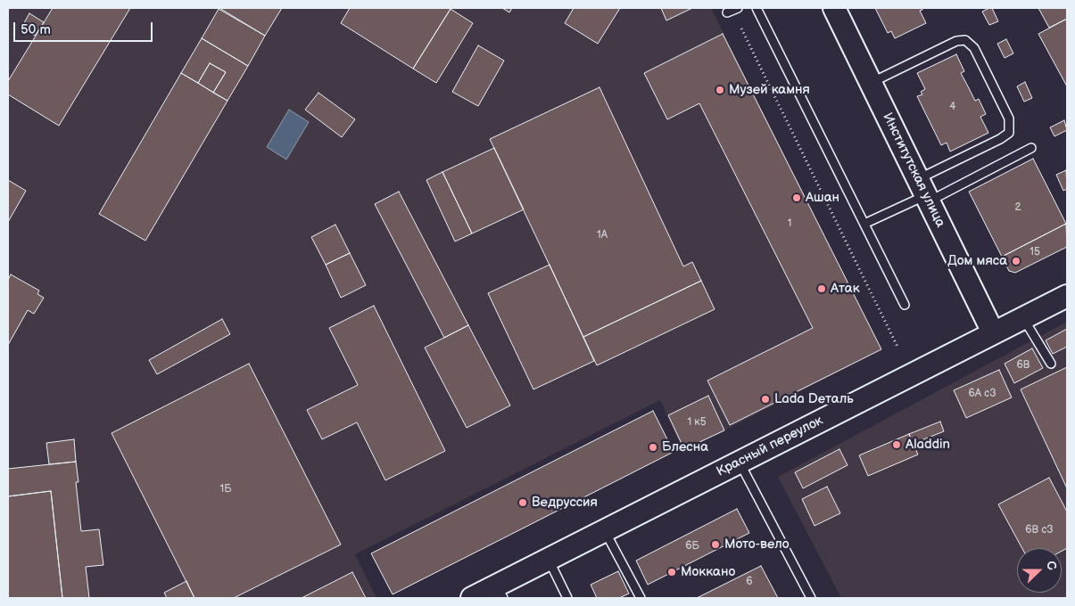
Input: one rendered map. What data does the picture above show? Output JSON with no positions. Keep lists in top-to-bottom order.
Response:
{
  "streets": {
    "main road": ["Институтская улица", "Красный переулок"]
  },
  "crossings": [
    ["Институтская улица", "Красный переулок"]
  ],
  "places": [
    "Музей камня",
    "Ашан",
    "Дом мяса",
    "Атак",
    "Lada Dеталь",
    "Aladdin",
    "Блесна",
    "Ведруссия",
    "Мото-вело",
    "Моккано"
  ],
  "house_numbers": [
    "4",
    "2",
    "1",
    "1А",
    "15",
    "6В",
    "6А с3",
    "1 к5",
    "1Б",
    "6В с3",
    "6Б",
    "6"
  ],
  "scale_bar": "50 m",
  "north": "right"
}
